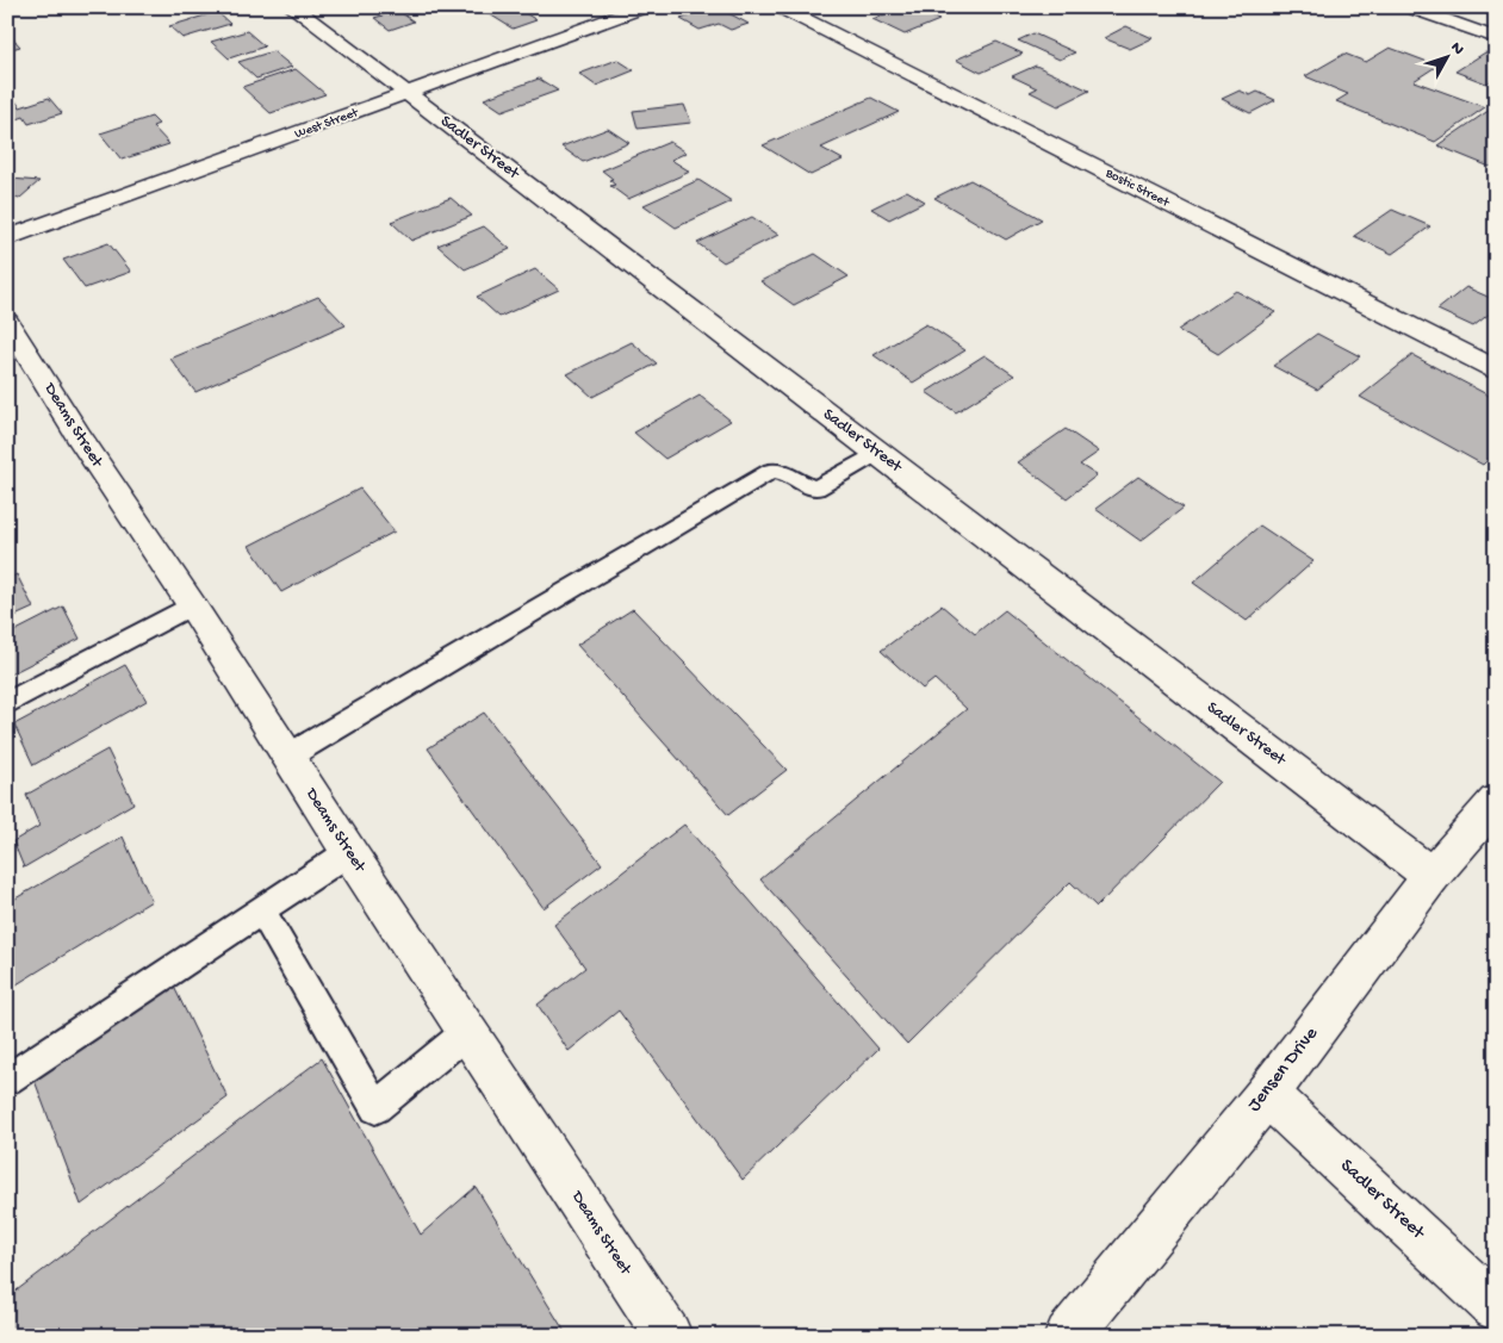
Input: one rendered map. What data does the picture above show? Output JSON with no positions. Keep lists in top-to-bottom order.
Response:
{
  "streets": {
    "street": [
      "West Street",
      "Sadler Street",
      "Bostic Street",
      "Deams Street",
      "Jensen Drive"
    ]
  },
  "crossings": [
    ["West Street", "Sadler Street"],
    ["Sadler Street", "Jensen Drive"]
  ],
  "north": "top right"
}
